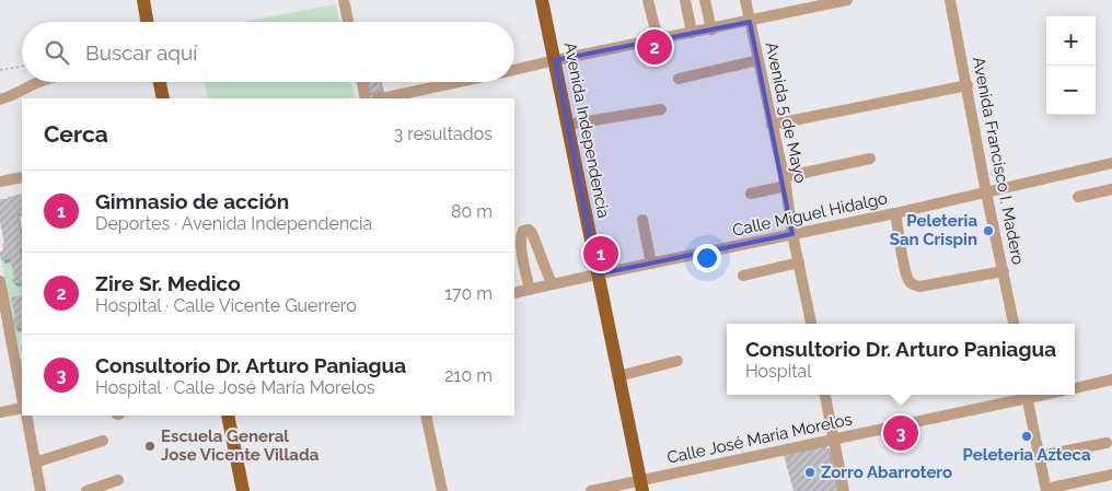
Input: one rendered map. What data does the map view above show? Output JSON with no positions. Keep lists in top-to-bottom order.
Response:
{
  "streets": {
    "main road": ["Avenida Independencia"],
    "street": [
      "Avenida 5 de Mayo",
      "Avenida Francisco I. Madero",
      "Calle Miguel Hidalgo",
      "Calle José María Morelos"
    ]
  },
  "crossings": [
    ["Avenida 5 de Mayo", "Calle Miguel Hidalgo"],
    ["Avenida Independencia", "Calle Miguel Hidalgo"],
    ["Avenida Independencia", "Calle José María Morelos"],
    ["Avenida Francisco I. Madero", "Calle Miguel Hidalgo"]
  ],
  "places": [
    "Peleteria San Crispin",
    "Peleteria Azteca",
    "Escuela General Jose Vicente Villada",
    "Zorro Abarrotero"
  ],
  "page": {
    "map_buttons": ["+", "−"],
    "search": "Buscar aquí",
    "pins": ["2", "1", "3"],
    "heading": ["Cerca", "3 resultados"],
    "list": [
      {
        "mark": "1",
        "name": "Gimnasio de acción",
        "note": "Deportes · Avenida Independencia",
        "value": "80 m"
      },
      {
        "mark": "2",
        "name": "Zire Sr. Medico",
        "note": "Hospital · Calle Vicente Guerrero",
        "value": "170 m"
      },
      {
        "mark": "3",
        "name": "Consultorio Dr. Arturo Paniagua",
        "note": "Hospital · Calle José María Morelos",
        "value": "210 m"
      }
    ],
    "popup": ["Consultorio Dr. Arturo Paniagua", "Hospital"]
  }
}
